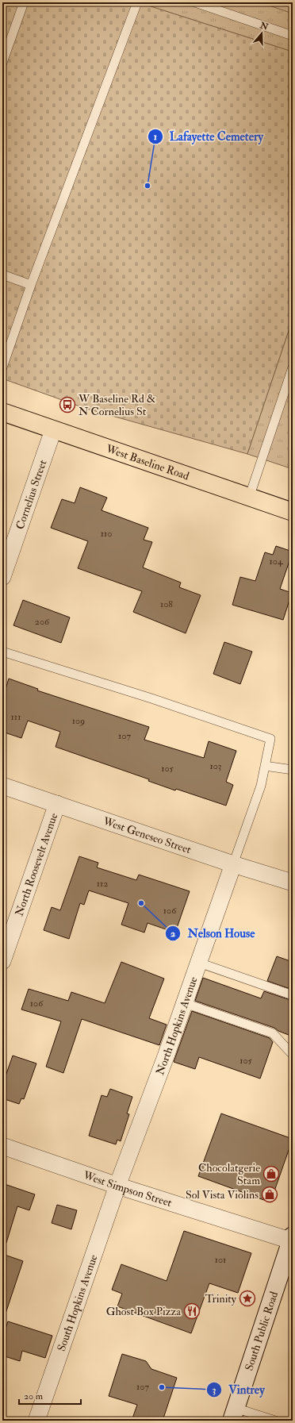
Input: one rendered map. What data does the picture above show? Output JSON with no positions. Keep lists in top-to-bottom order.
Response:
{
  "streets": {
    "main road": ["West Baseline Road"],
    "street": [
      "Cornelius Street",
      "West Geneseo Street",
      "North Roosevelt Avenue",
      "North Hopkins Avenue",
      "West Simpson Street",
      "South Hopkins Avenue",
      "South Public Road"
    ]
  },
  "crossings": [
    ["West Baseline Road", "Cornelius Street"],
    ["West Geneseo Street", "North Roosevelt Avenue"],
    ["West Geneseo Street", "North Hopkins Avenue"],
    ["North Hopkins Avenue", "West Simpson Street"],
    ["North Hopkins Avenue", "South Hopkins Avenue"],
    ["West Simpson Street", "South Hopkins Avenue"],
    ["West Simpson Street", "South Public Road"]
  ],
  "places": {
    "other": ["Lafayette Cemetery", "Nelson House", "Vintrey"],
    "bus stop": ["W Baseline Rd & N Cornelius St"],
    "shop": ["Chocolatgerie Stam", "Sol Vista Violins"],
    "place": ["Trinity"],
    "restaurant": ["Ghost Box Pizza"]
  },
  "house_numbers": [
    "110",
    "104",
    "108",
    "206",
    "111",
    "109",
    "107",
    "103",
    "105",
    "112",
    "106",
    "106",
    "105",
    "101",
    "107"
  ],
  "scale_bar": "20 m",
  "north": "top"
}
